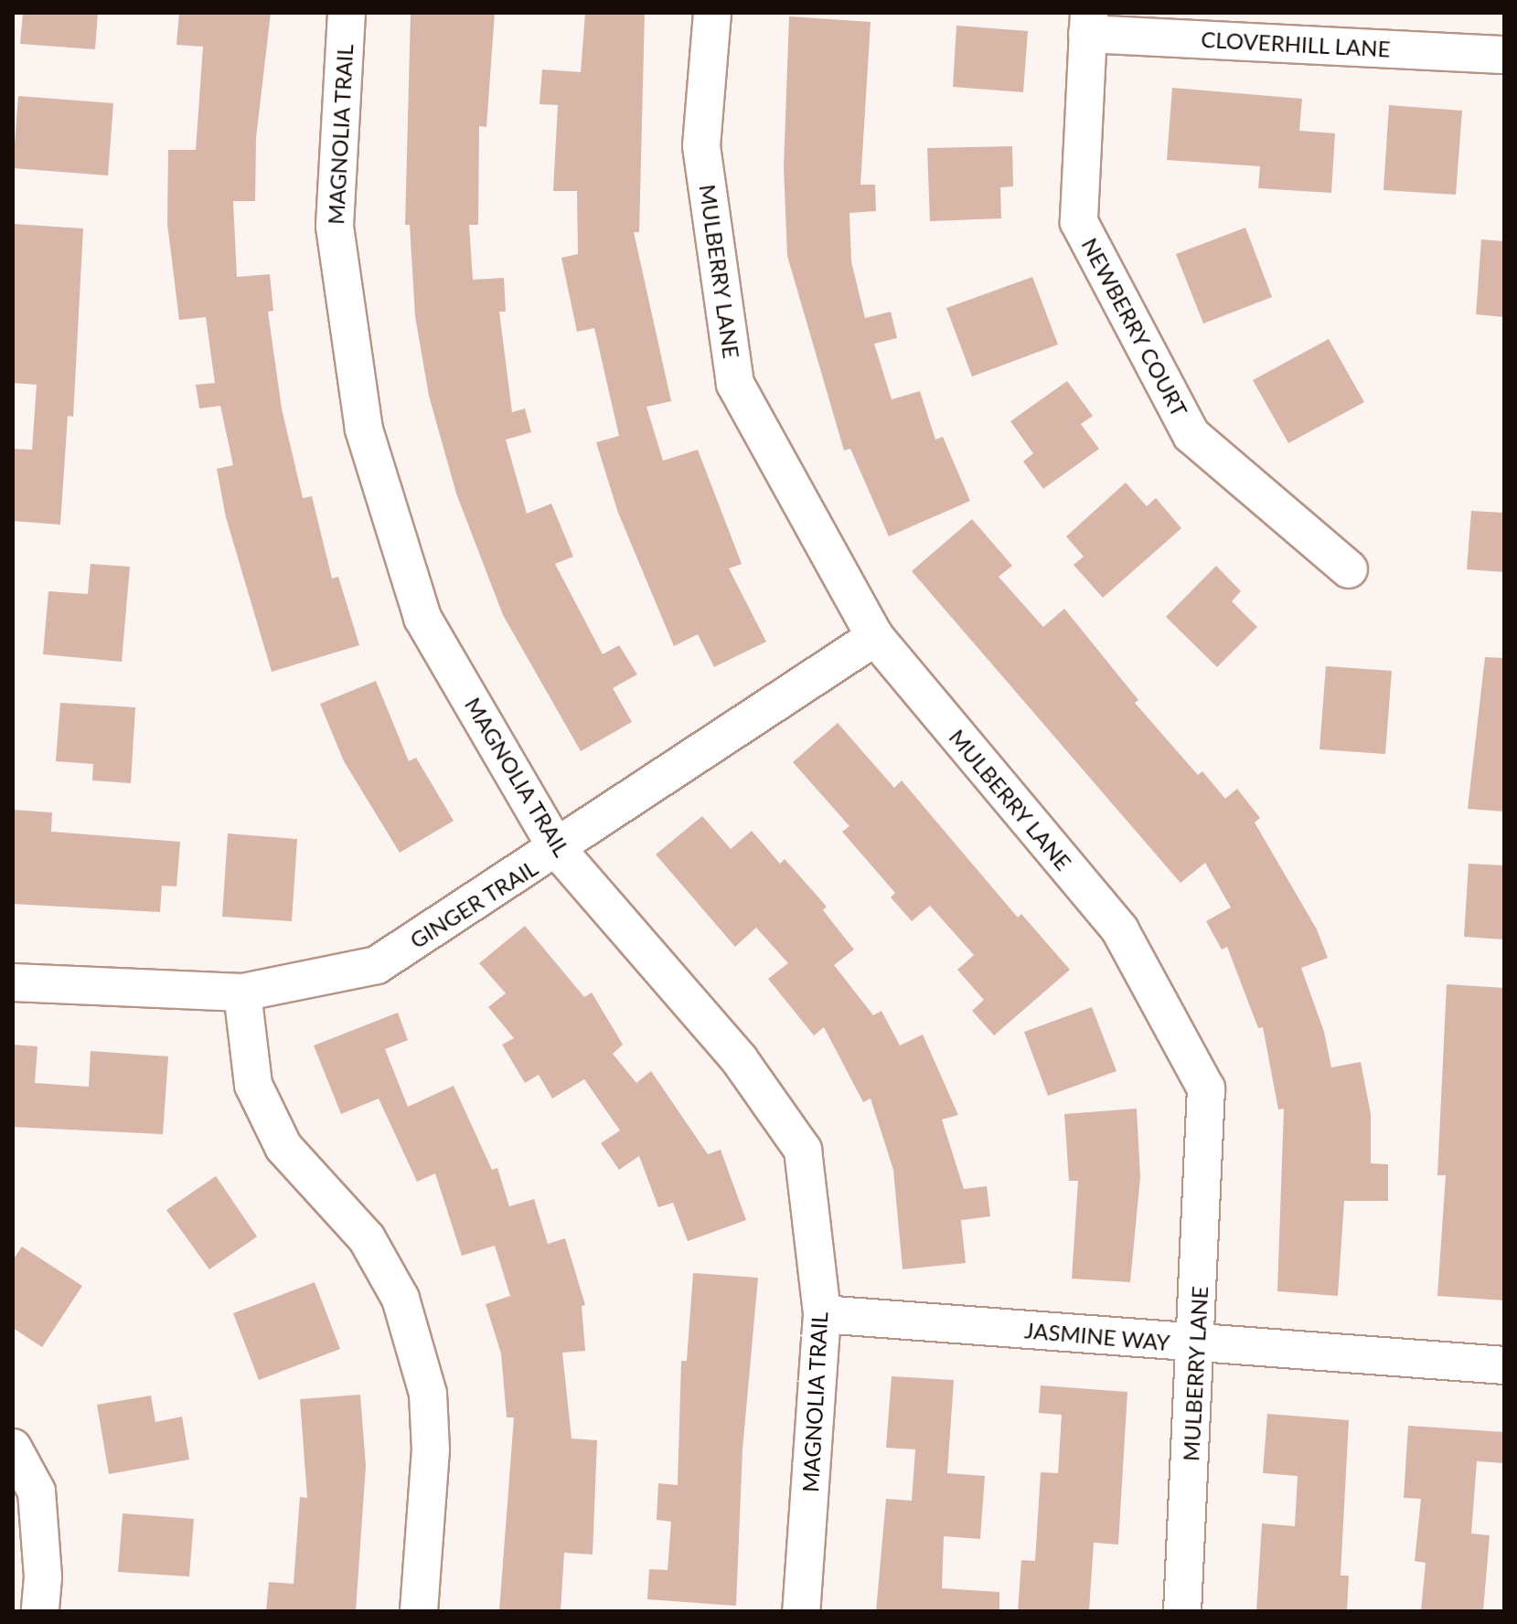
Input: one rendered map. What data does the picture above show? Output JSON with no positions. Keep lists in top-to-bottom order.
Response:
{
  "streets": {
    "street": [
      "CLOVERHILL LANE",
      "MAGNOLIA TRAIL",
      "MULBERRY LANE",
      "NEWBERRY COURT",
      "GINGER TRAIL",
      "JASMINE WAY"
    ]
  },
  "crossings": [
    ["CLOVERHILL LANE", "NEWBERRY COURT"],
    ["MAGNOLIA TRAIL", "GINGER TRAIL"],
    ["MAGNOLIA TRAIL", "JASMINE WAY"],
    ["MULBERRY LANE", "GINGER TRAIL"],
    ["MULBERRY LANE", "JASMINE WAY"]
  ]
}
